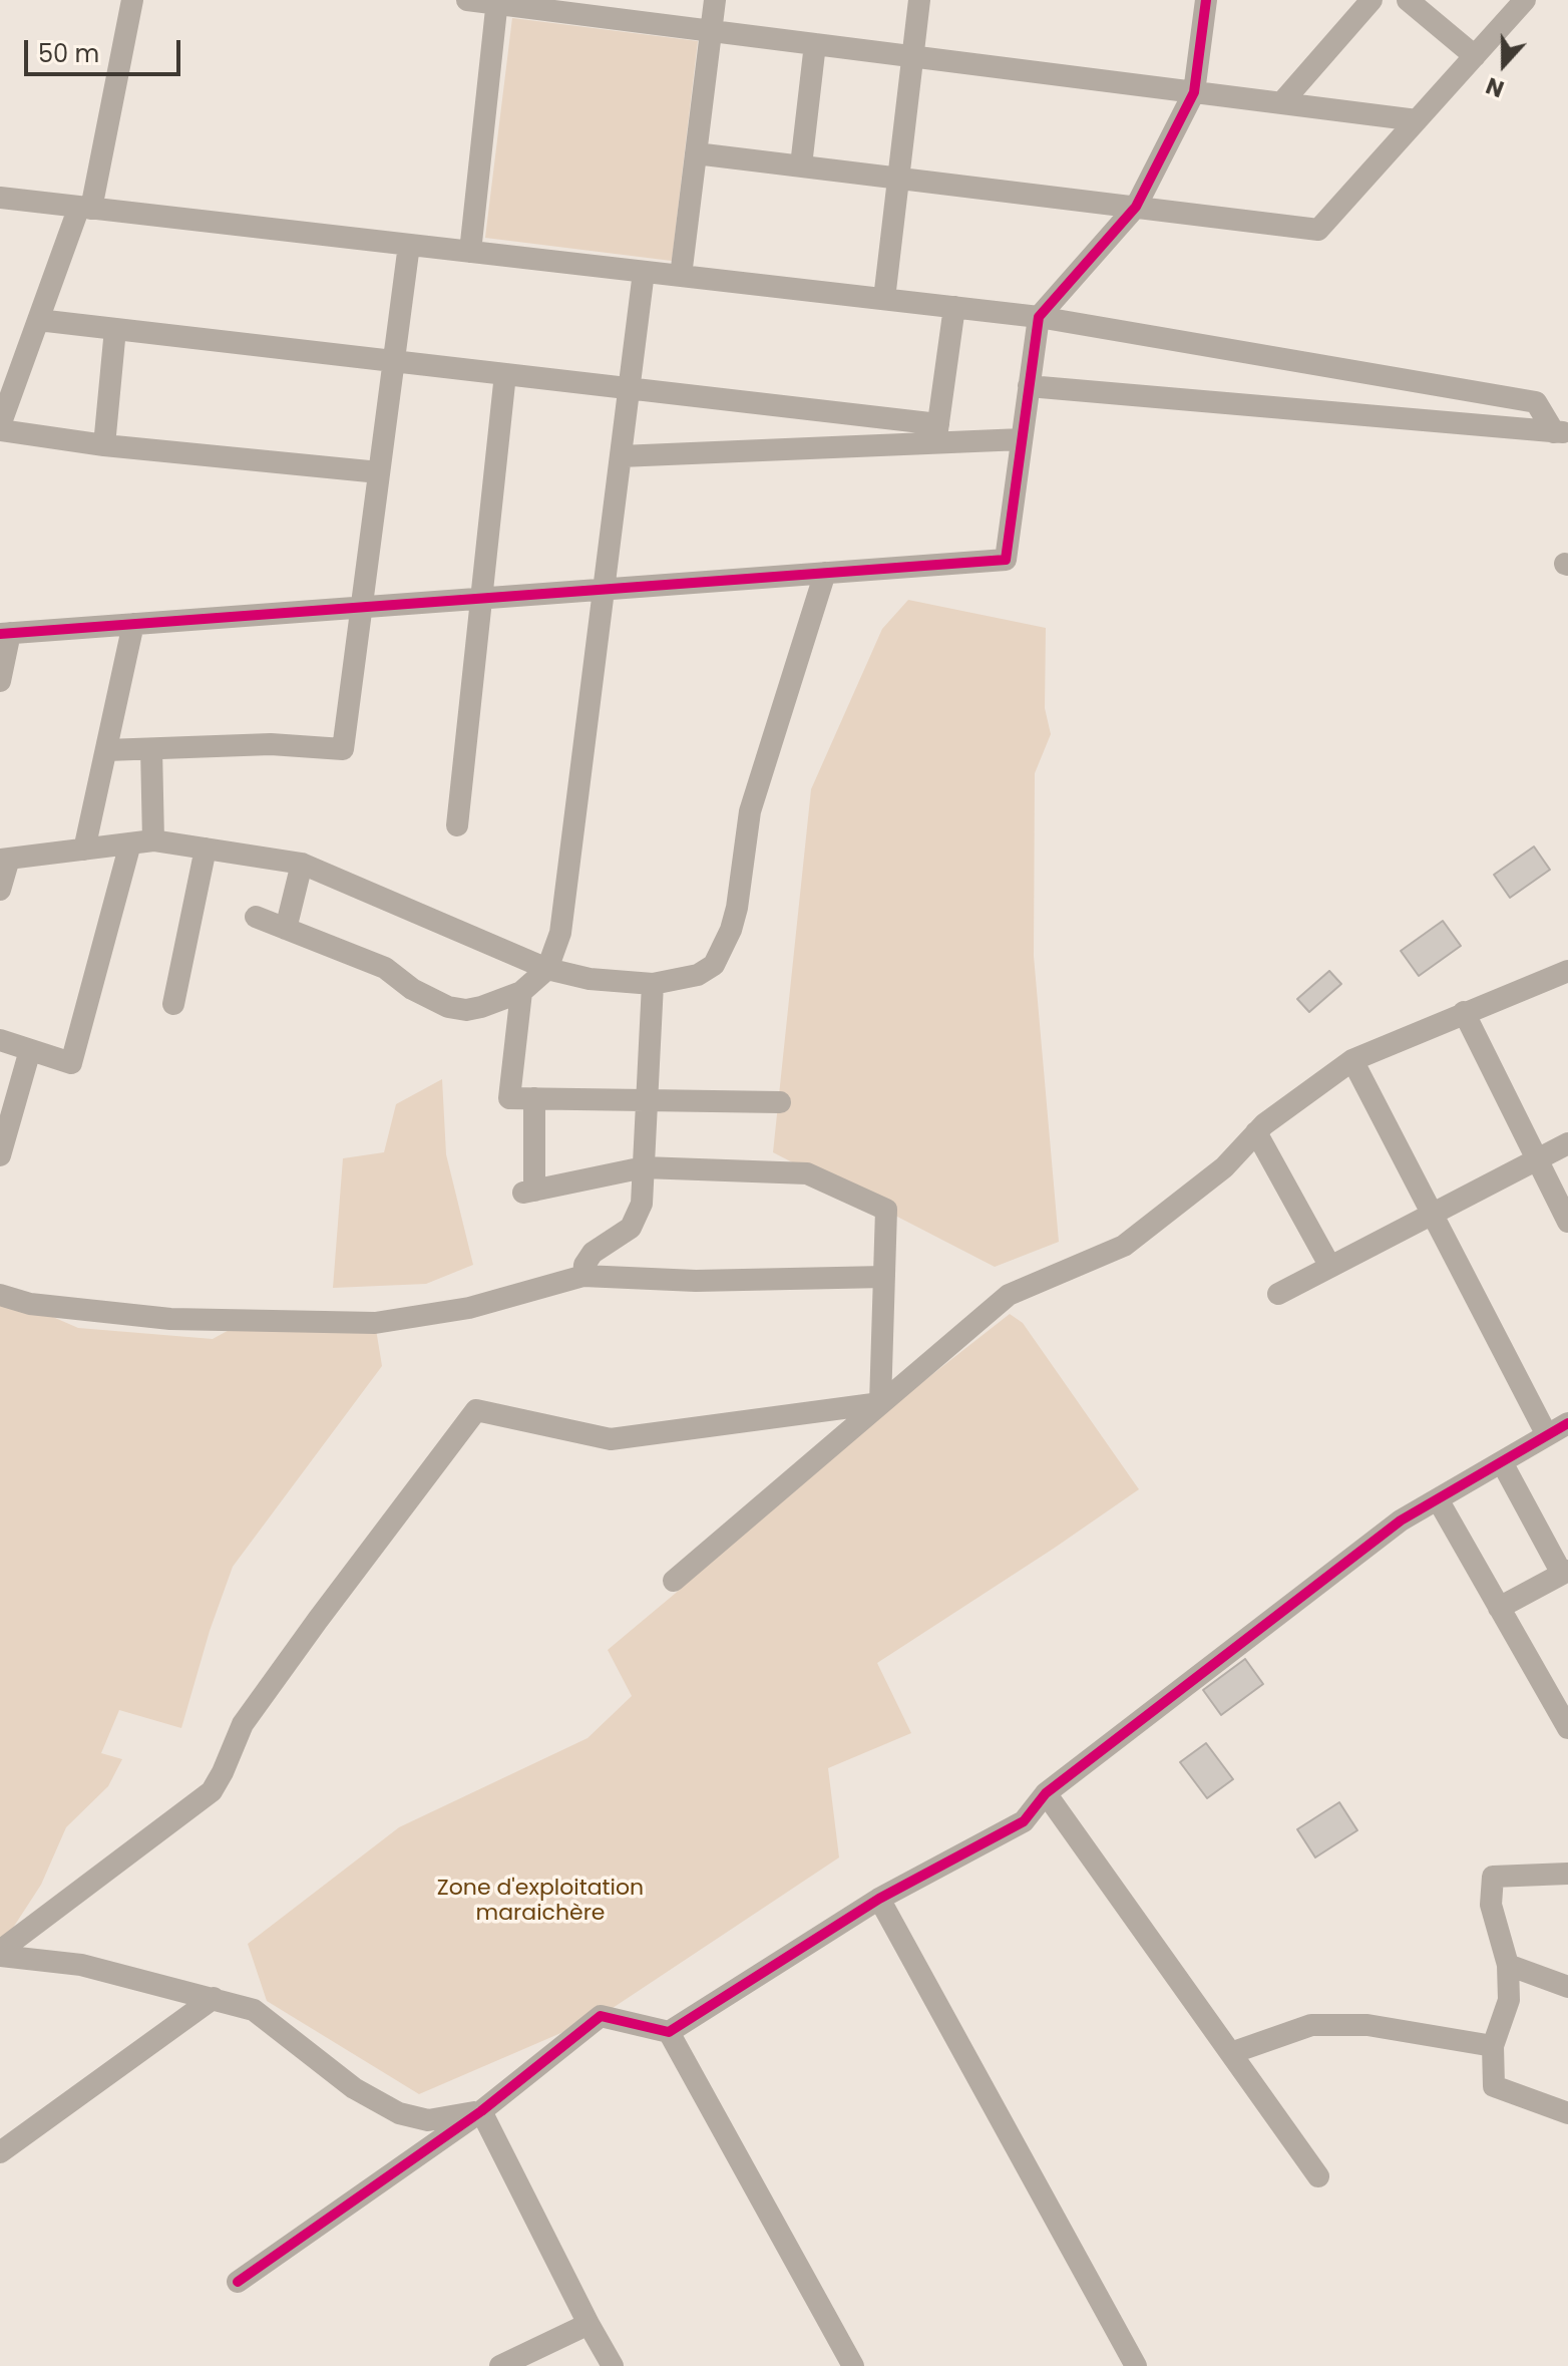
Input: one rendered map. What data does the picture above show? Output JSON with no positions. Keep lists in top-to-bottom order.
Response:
{
  "parks": ["Zone d'exploitation maraichère"],
  "scale_bar": "50 m",
  "north": "bottom"
}
